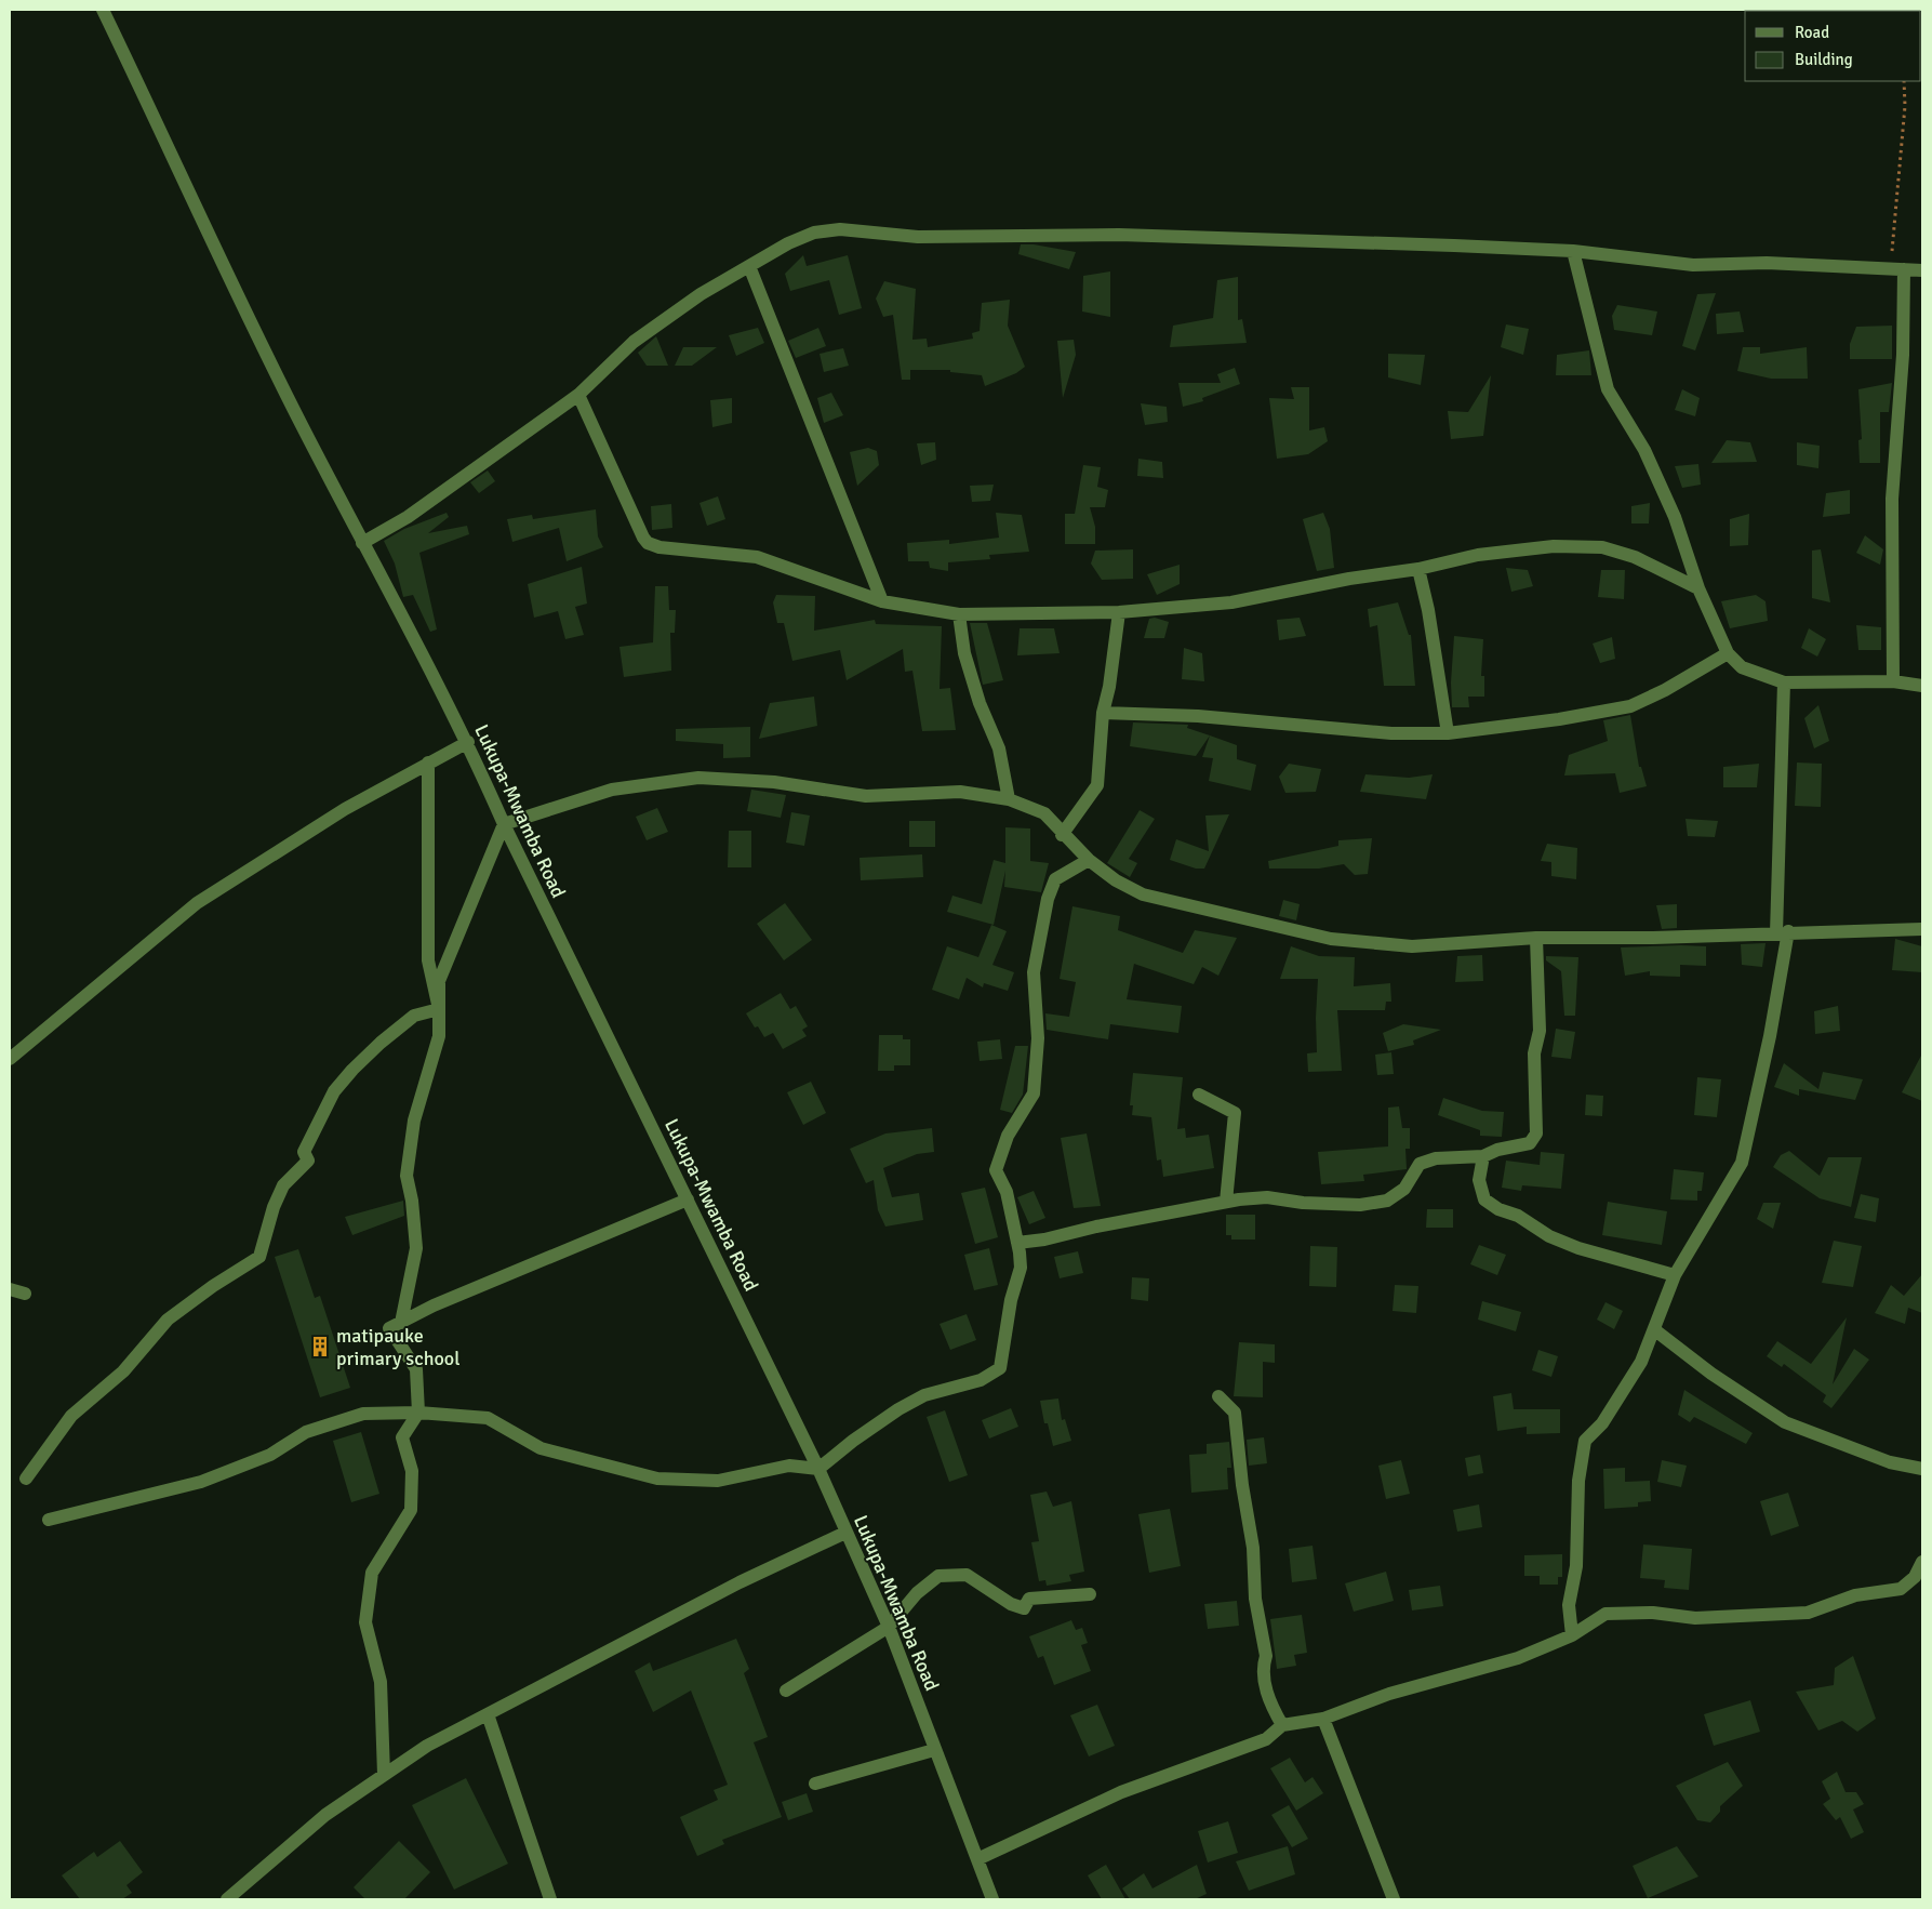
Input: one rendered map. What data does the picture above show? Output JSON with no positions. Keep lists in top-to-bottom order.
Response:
{
  "streets": {
    "street": ["Lukupa-Mwamba Road"]
  },
  "places": {
    "building": ["matipauke primary school"]
  },
  "legend": ["Road", "Building"]
}
